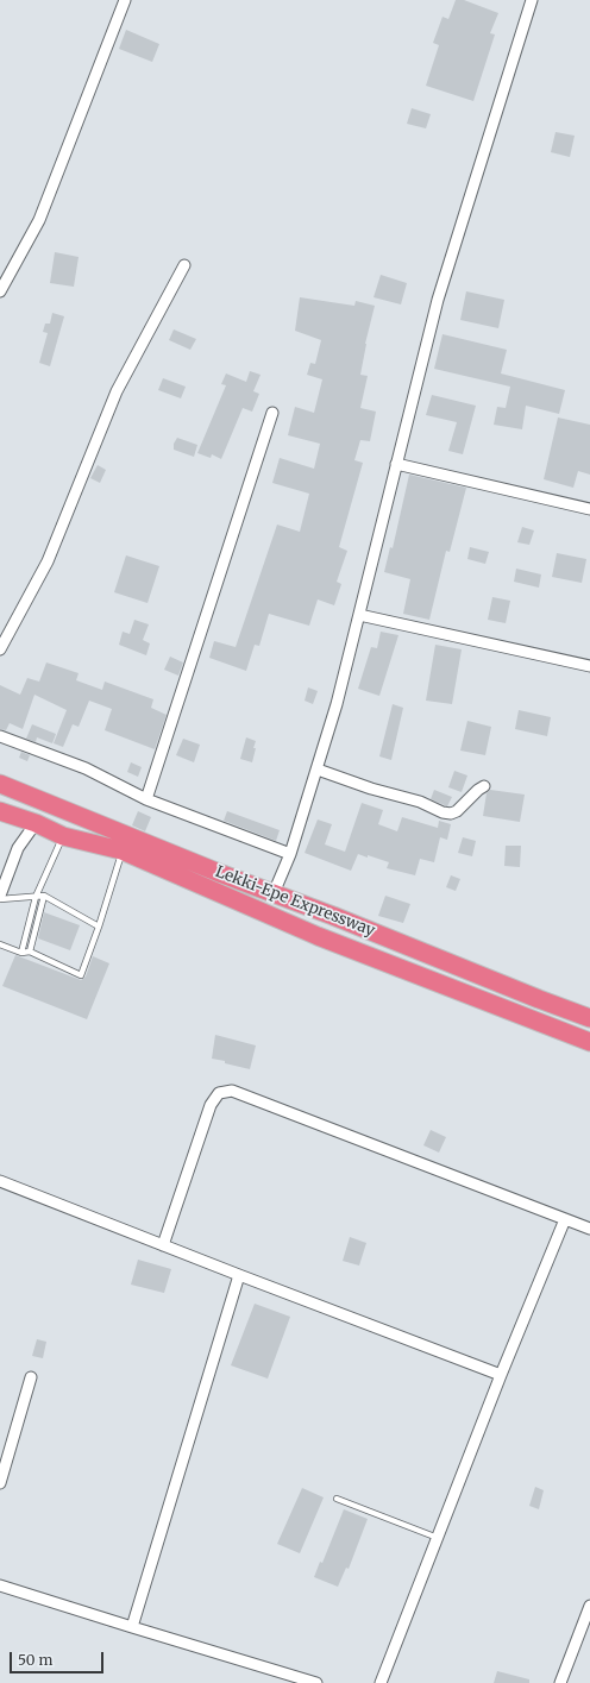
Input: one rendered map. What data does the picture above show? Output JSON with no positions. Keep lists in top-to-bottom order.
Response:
{
  "streets": {
    "highway": ["Lekki-Epe Expressway"]
  },
  "scale_bar": "50 m"
}
